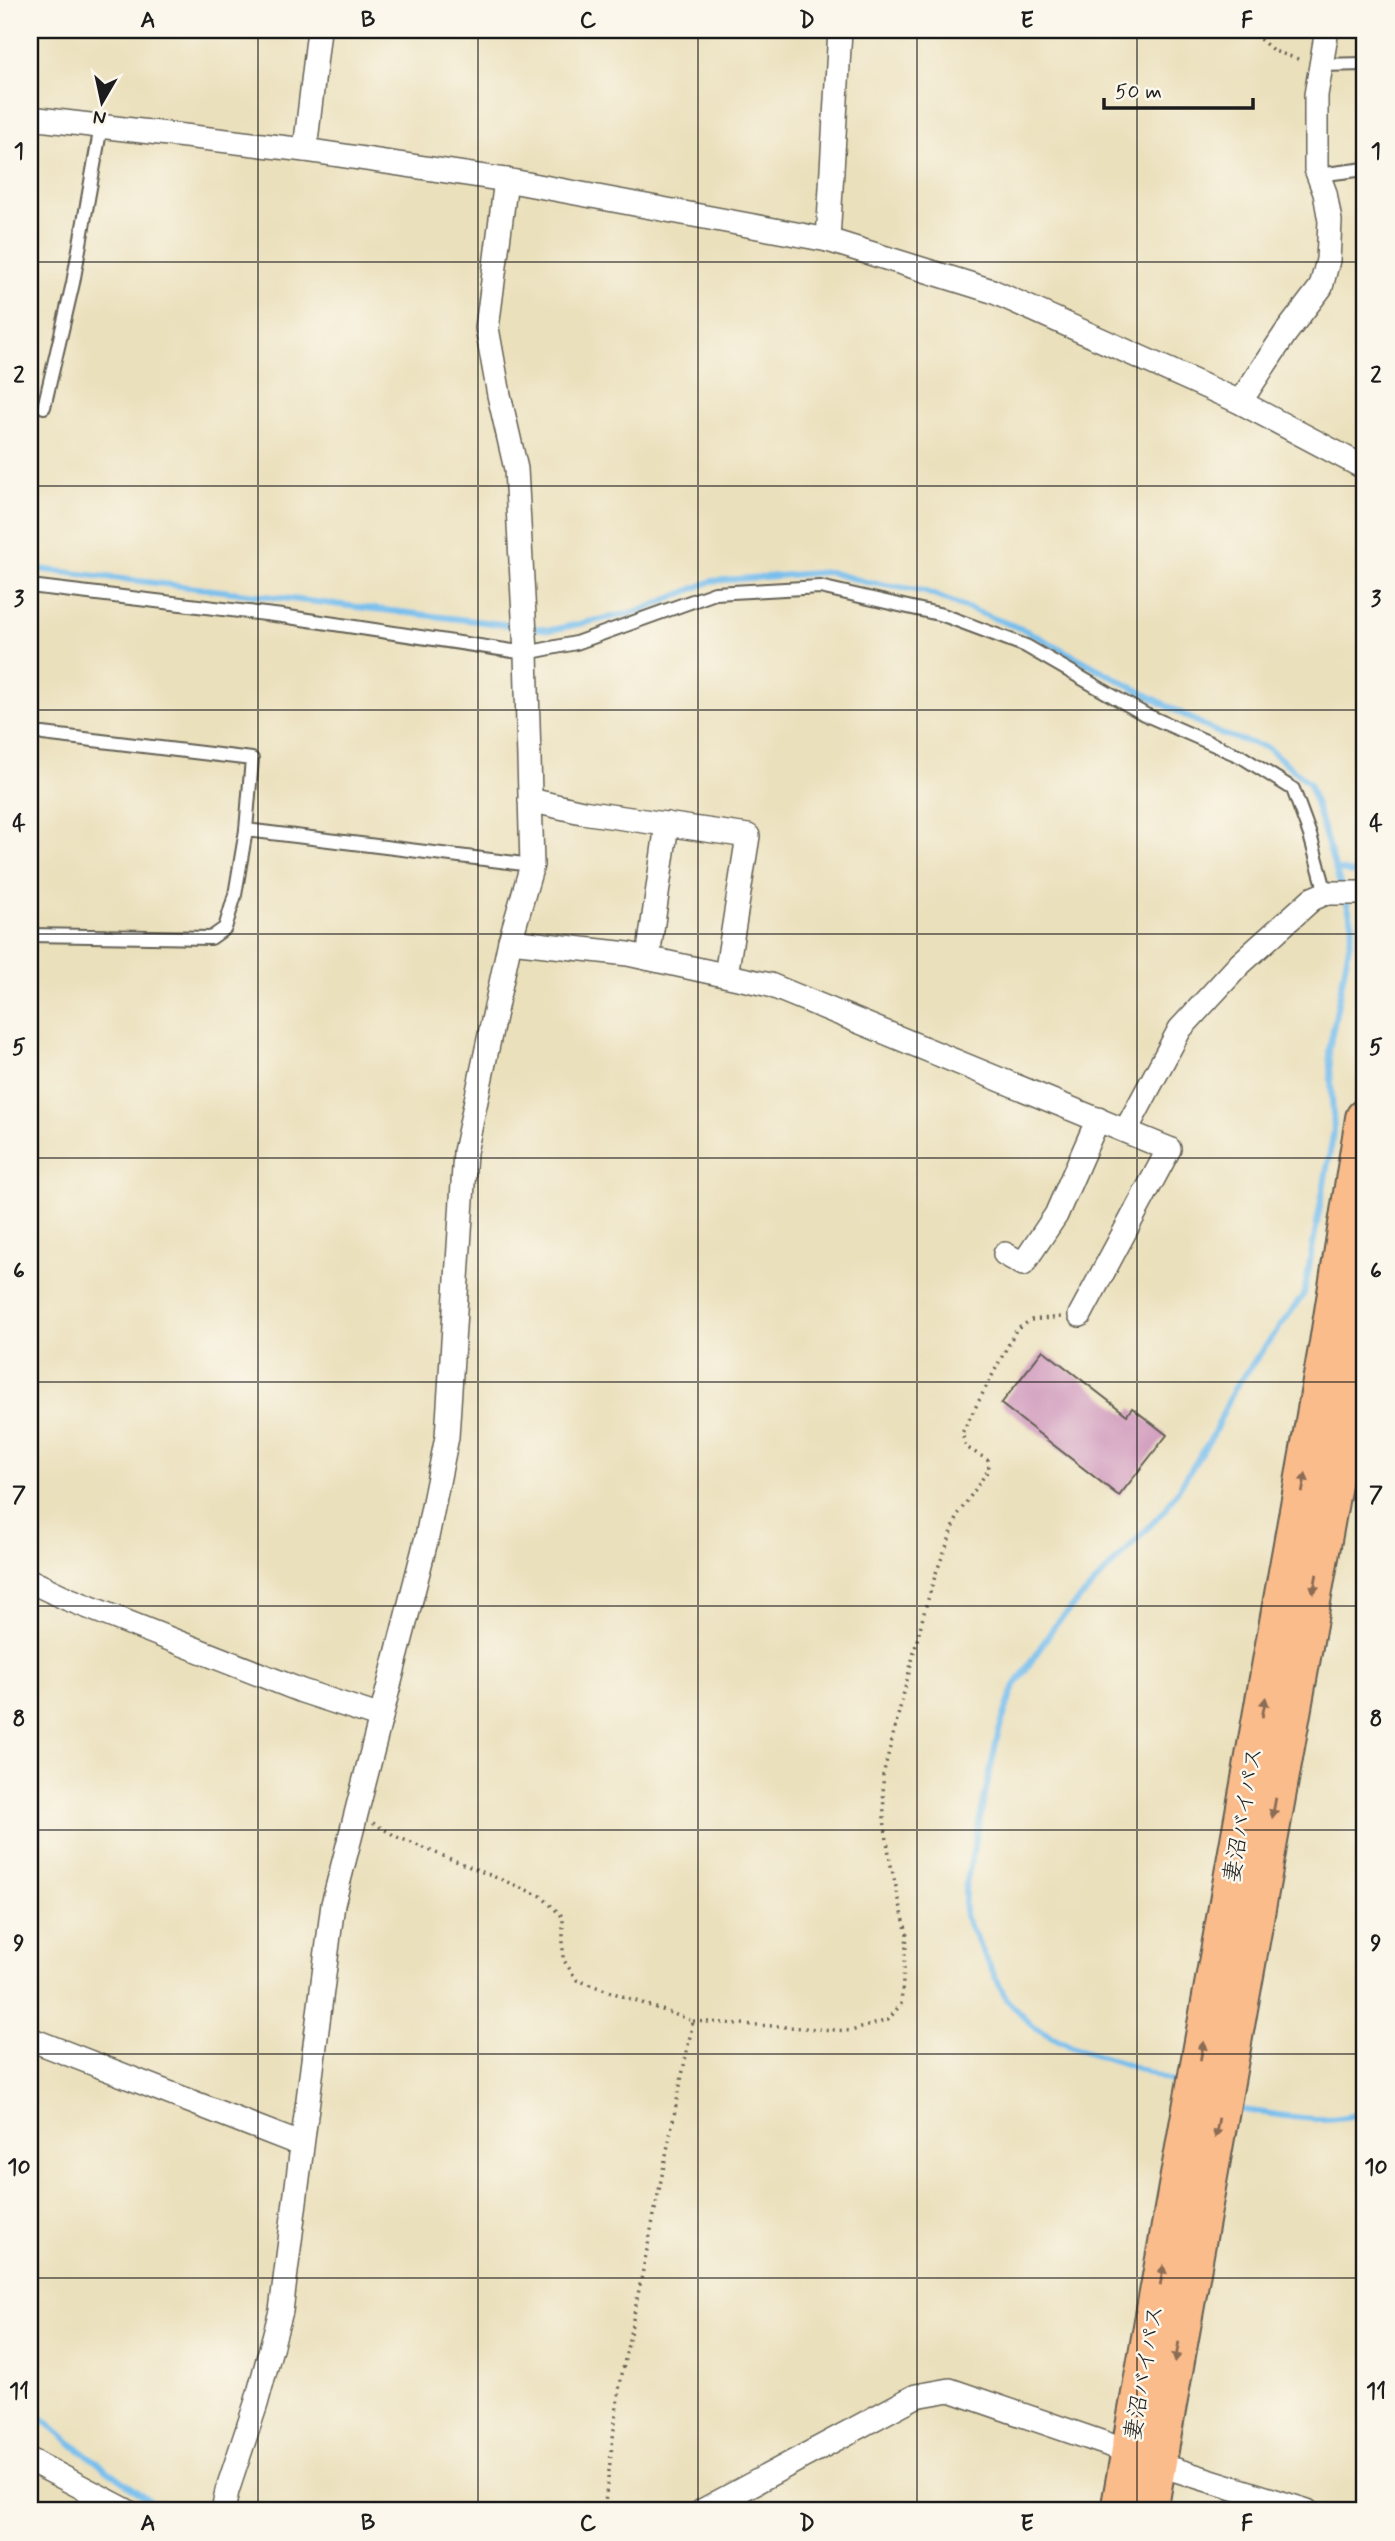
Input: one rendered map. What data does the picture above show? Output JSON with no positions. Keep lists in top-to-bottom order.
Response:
{
  "streets": {
    "highway": ["妻沼バイパス"]
  },
  "scale_bar": "50 m",
  "north": "bottom",
  "grid": {
    "columns": [
      "A",
      "B",
      "C",
      "D",
      "E",
      "F"
    ],
    "rows": [
      "1",
      "2",
      "3",
      "4",
      "5",
      "6",
      "7",
      "8",
      "9",
      "10",
      "11"
    ]
  }
}
